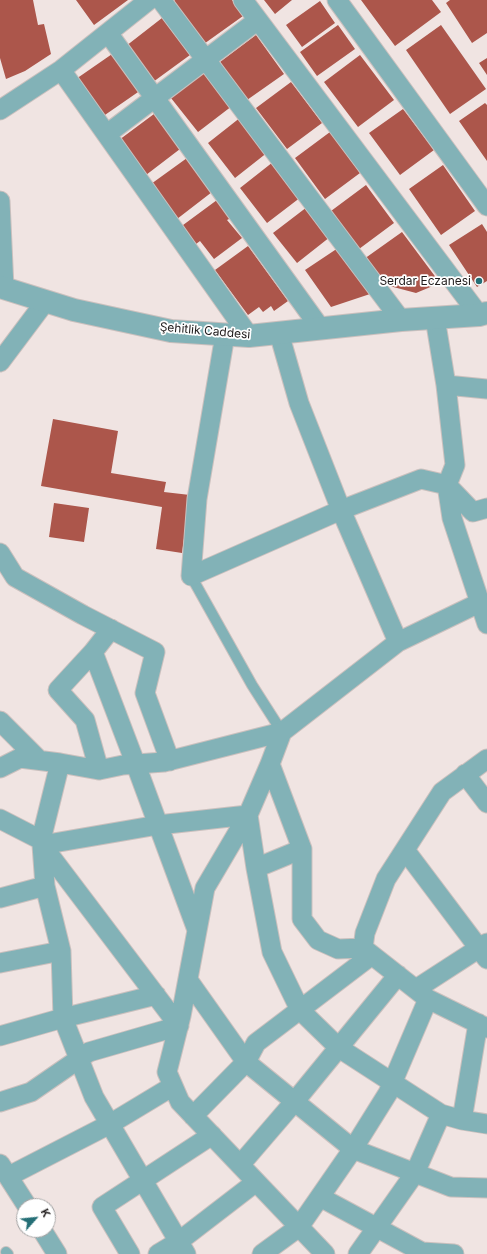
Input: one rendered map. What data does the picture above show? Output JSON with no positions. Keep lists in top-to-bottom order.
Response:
{
  "streets": {
    "street": ["Şehitlik Caddesi"]
  },
  "places": ["Serdar Eczanesi"],
  "north": "top right"
}
